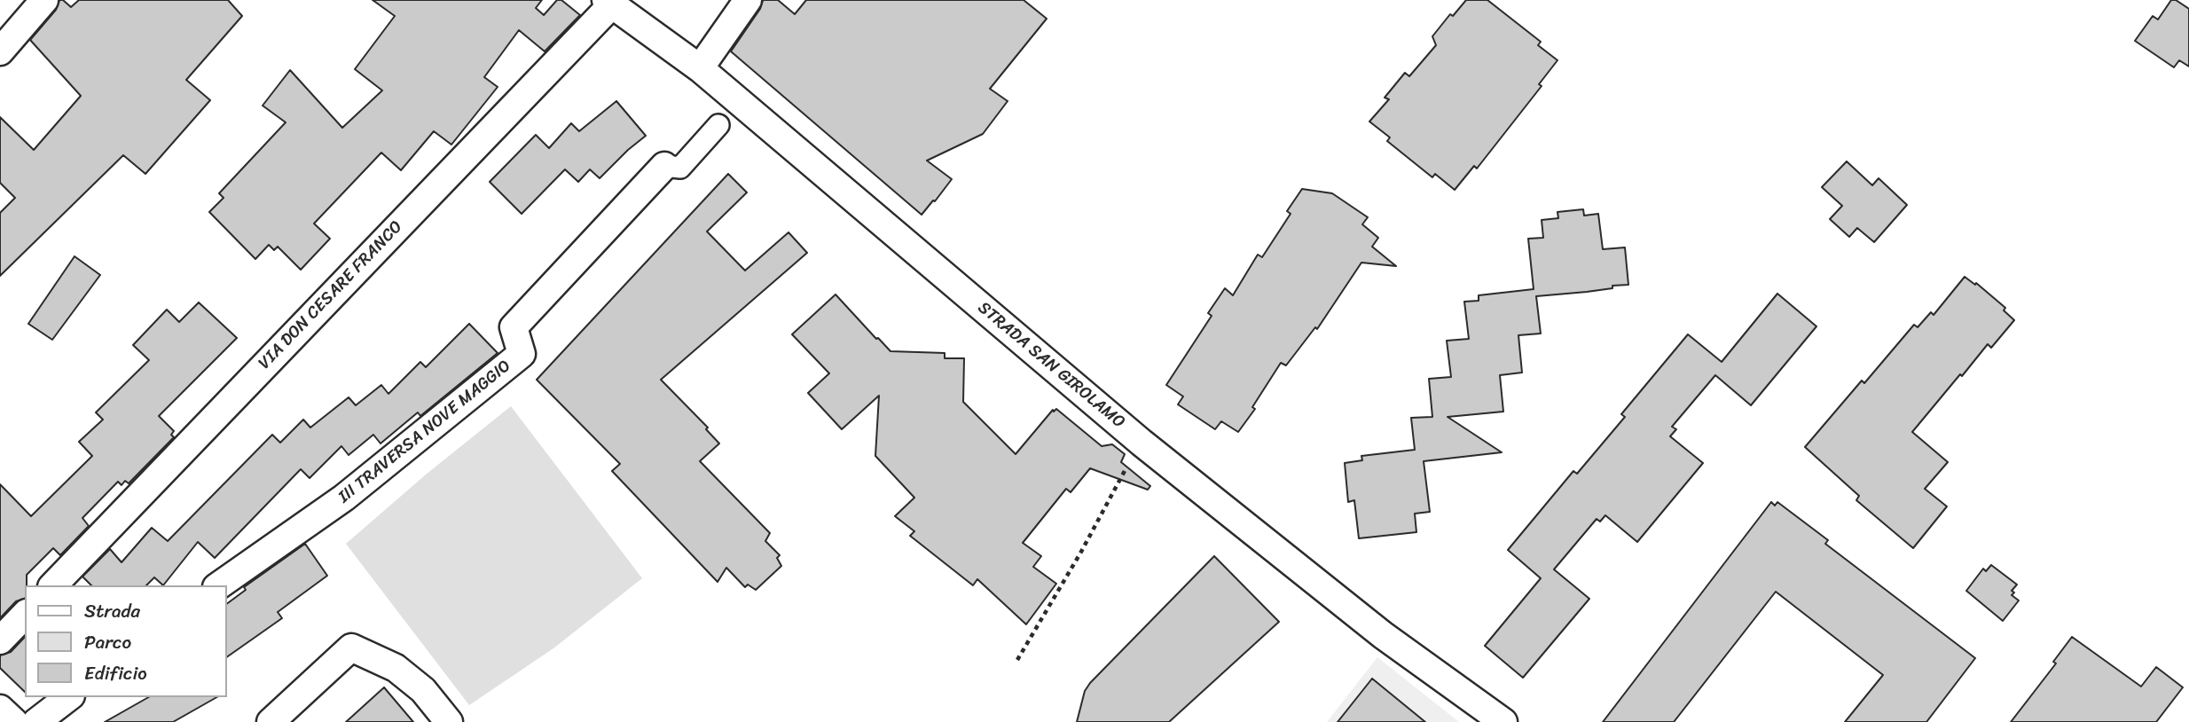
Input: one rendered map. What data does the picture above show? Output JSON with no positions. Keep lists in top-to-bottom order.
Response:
{
  "streets": {
    "street": ["VIA DON CESARE FRANCO", "STRADA SAN GIROLAMO", "III TRAVERSA NOVE MAGGIO"]
  },
  "crossings": [
    ["VIA DON CESARE FRANCO", "STRADA SAN GIROLAMO"]
  ],
  "legend": ["Strada", "Parco", "Edificio"]
}
